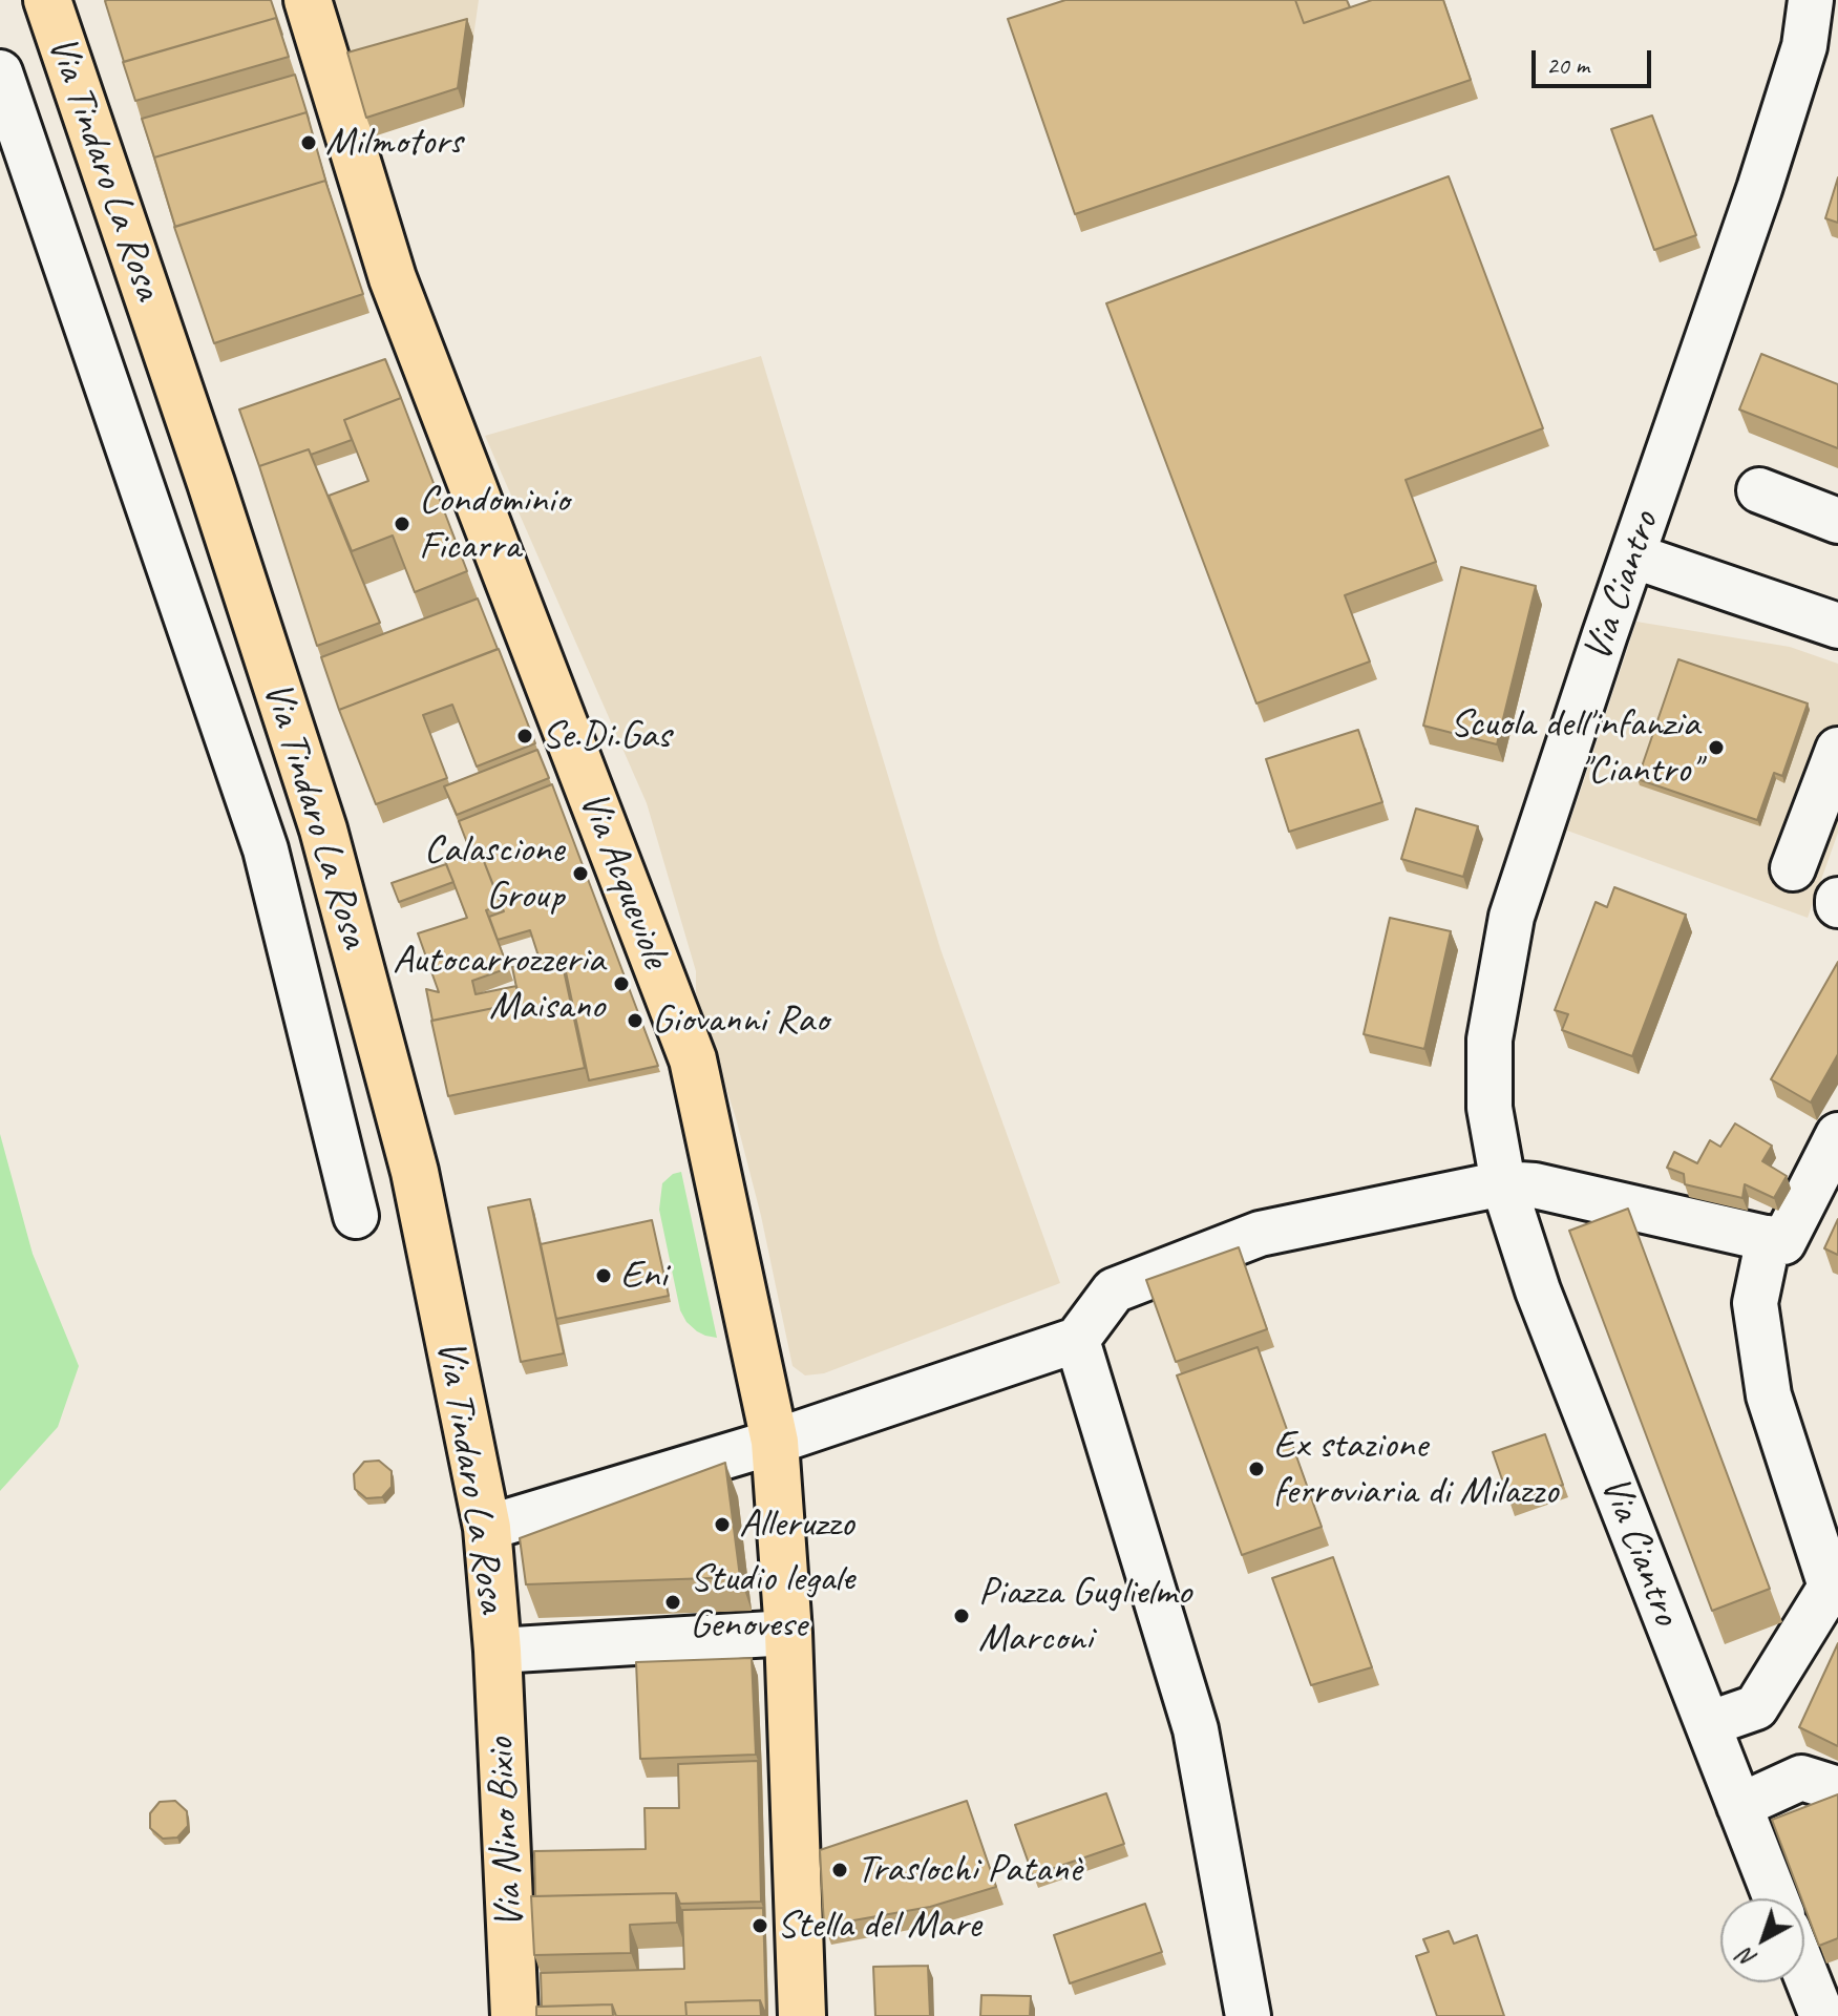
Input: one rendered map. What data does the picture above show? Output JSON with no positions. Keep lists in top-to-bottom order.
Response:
{
  "streets": {
    "main road": ["Via Tindaro La Rosa", "Via Acqueviole", "Via Nino Bixio"],
    "street": ["Via Ciantro"]
  },
  "crossings": [
    ["Via Tindaro La Rosa", "Via Nino Bixio"]
  ],
  "places": [
    "Milmotors",
    "Condominio Ficarra",
    "Se.Di.Gas",
    "Scuola dell'infanzia \"Ciantro\"",
    "Calascione Group",
    "Autocarrozzeria Maisano",
    "Giovanni Rao",
    "Eni",
    "Ex stazione ferroviaria di Milazzo",
    "Alleruzzo",
    "Studio legale Genovese",
    "Piazza Guglielmo Marconi",
    "Traslochi Patanè",
    "Stella del Mare"
  ],
  "scale_bar": "20 m",
  "north": "bottom left"
}
